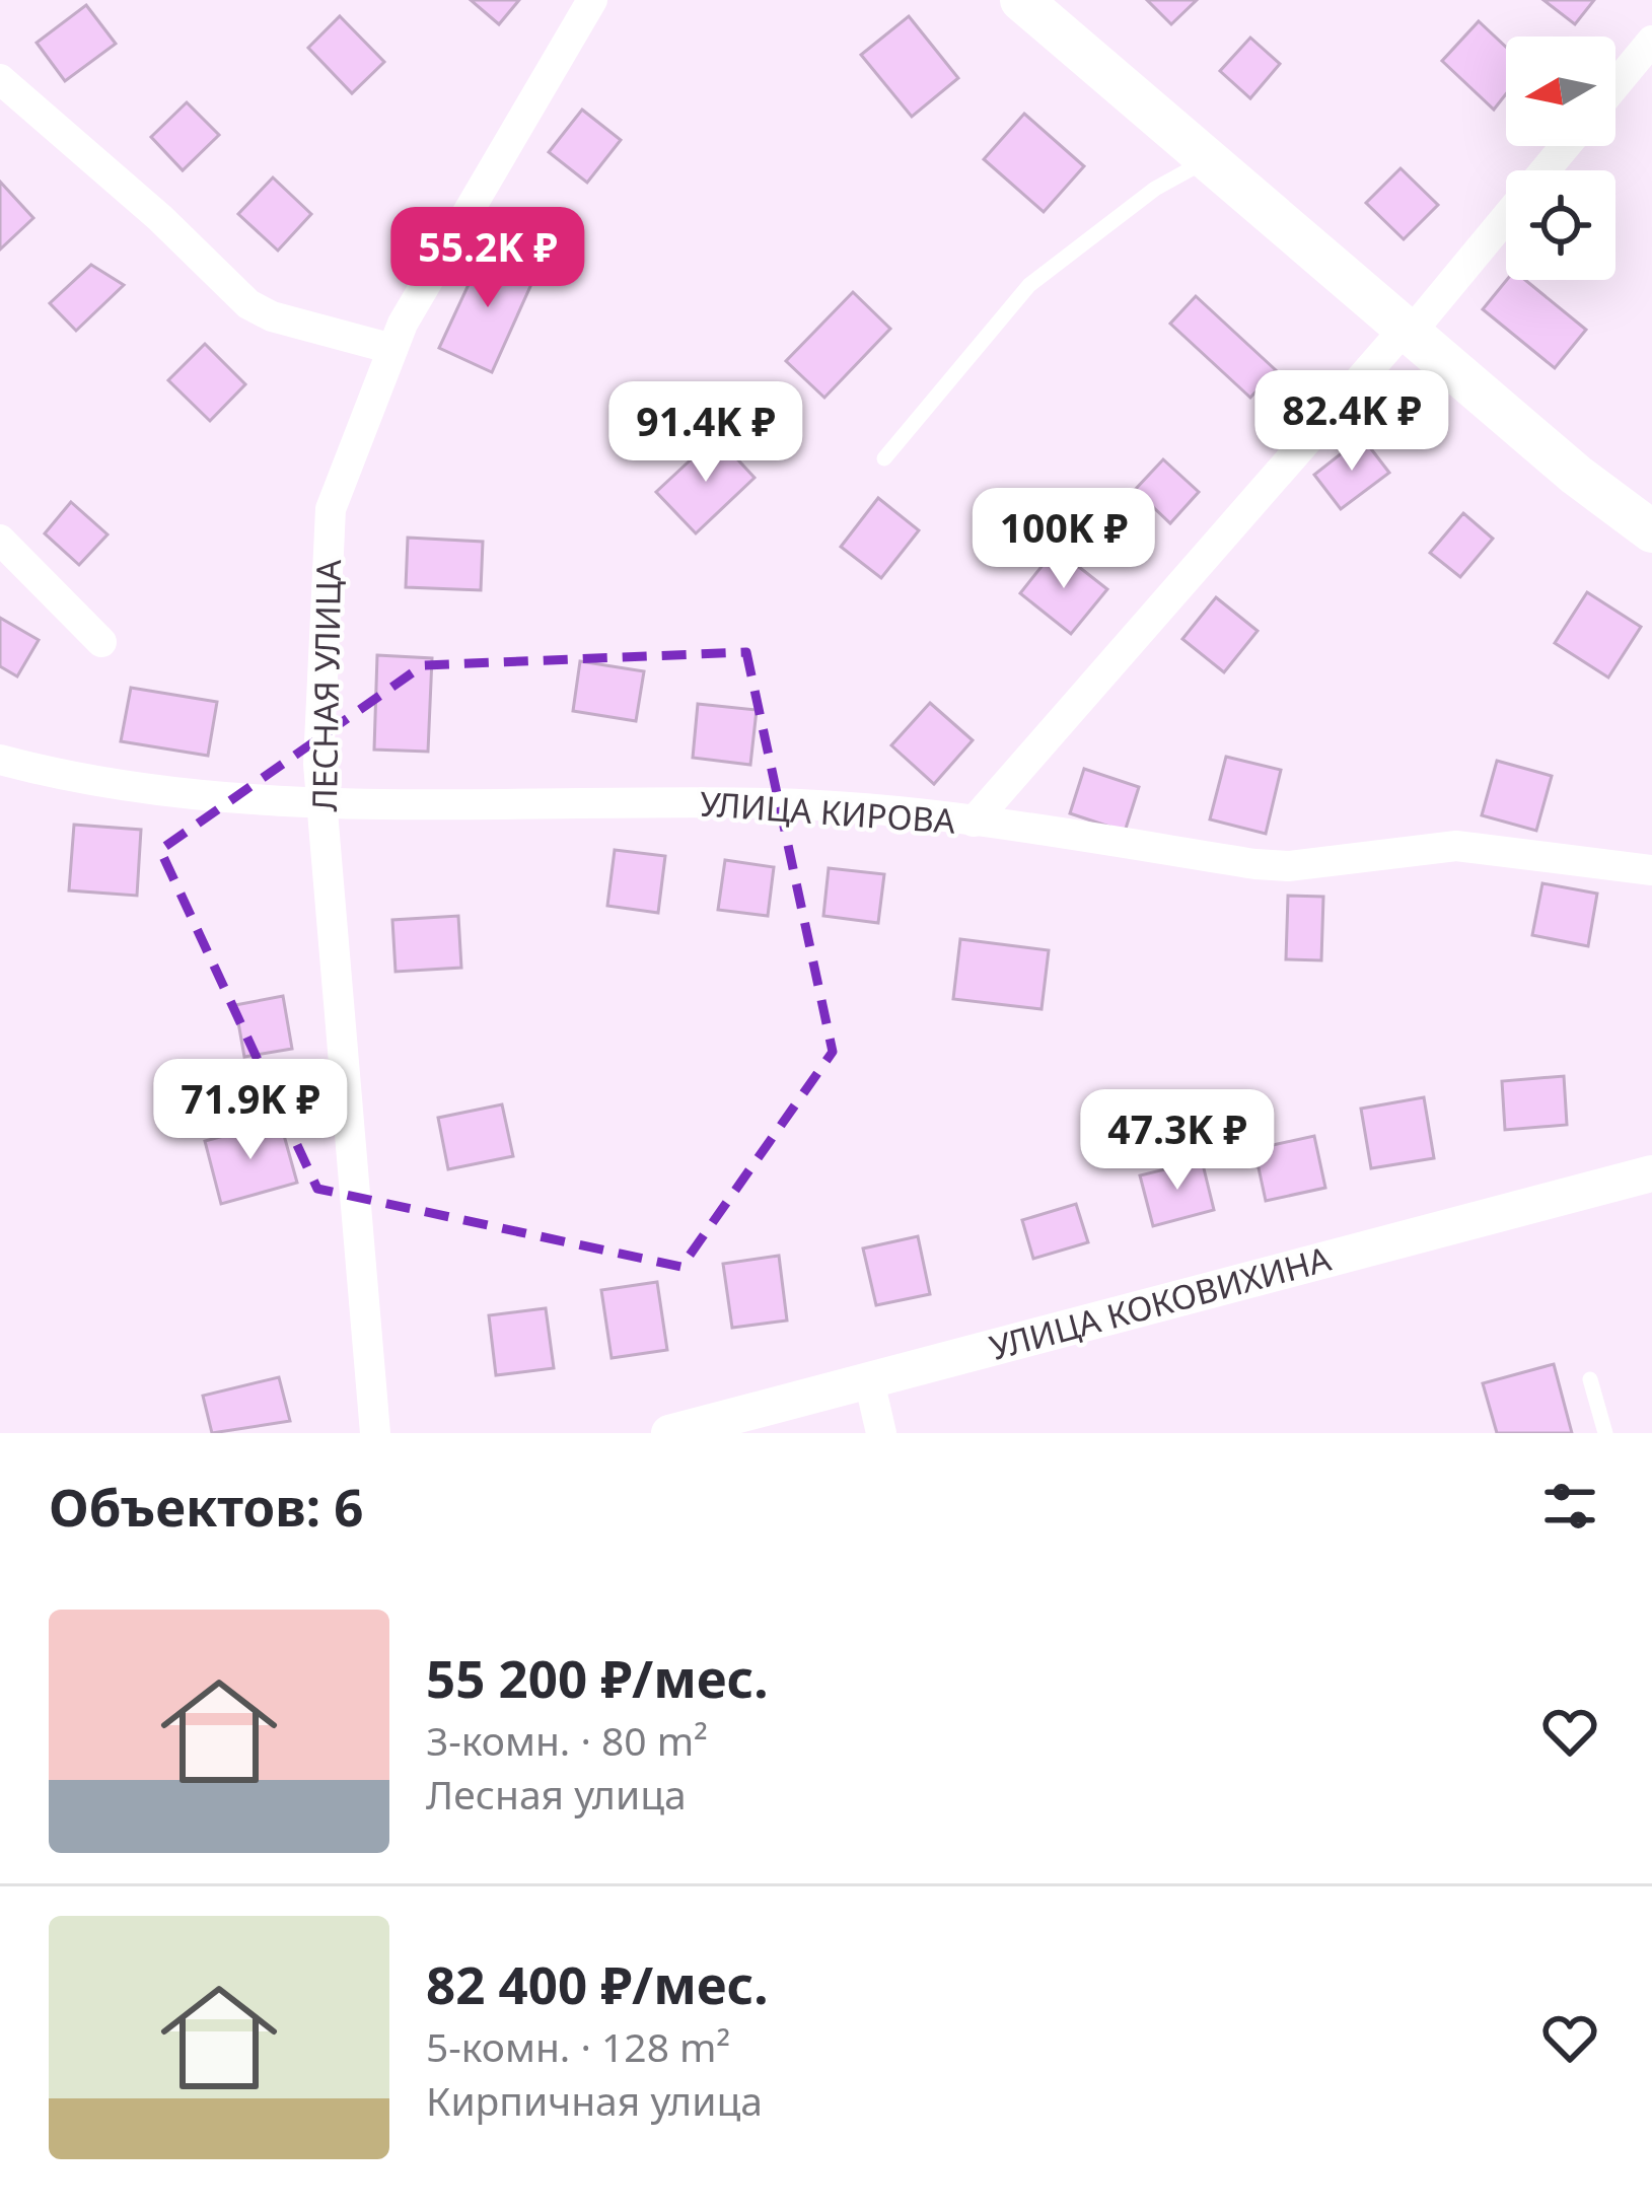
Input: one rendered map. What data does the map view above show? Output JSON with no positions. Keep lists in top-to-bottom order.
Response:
{
  "streets": {
    "street": ["ЛЕСНАЯ УЛИЦА", "УЛИЦА КИРОВА", "УЛИЦА КОКОВИХИНА"]
  },
  "crossings": [
    ["ЛЕСНАЯ УЛИЦА", "УЛИЦА КИРОВА"]
  ],
  "north": "left",
  "page": {
    "price": [
      "55.2K ₽",
      "82.4K ₽",
      "91.4K ₽",
      "100K ₽",
      "71.9K ₽",
      "47.3K ₽"
    ],
    "heading": "Объектов: 6",
    "list": [
      {
        "name": "55 200 ₽/мес.",
        "note": "3-комн. · 80 m² · Лесная улица"
      },
      {
        "name": "82 400 ₽/мес.",
        "note": "5-комн. · 128 m² · Кирпичная улица"
      }
    ]
  }
}
